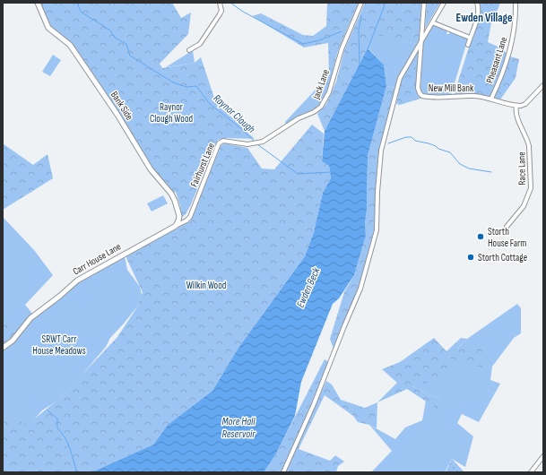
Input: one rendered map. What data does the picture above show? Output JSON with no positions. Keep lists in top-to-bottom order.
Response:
{
  "streets": {
    "street": [
      "Pheasant Lane",
      "Jack Lane",
      "New Mill Bank",
      "Bank Side",
      "Fairhurst Lane",
      "Race Lane",
      "Carr House Lane"
    ]
  },
  "crossings": [
    ["Pheasant Lane", "New Mill Bank"],
    ["Jack Lane", "Fairhurst Lane"],
    ["New Mill Bank", "Race Lane"],
    ["Bank Side", "Fairhurst Lane"],
    ["Bank Side", "Carr House Lane"],
    ["Fairhurst Lane", "Carr House Lane"]
  ],
  "districts": ["Ewden Village"],
  "water": ["Raynor Clough", "Ewden Beck", "More Hall Reservoir"],
  "parks": ["Raynor Clough Wood", "Wilkin Wood", "SRWT Carr House Meadows"],
  "places": ["Storth House Farm", "Storth Cottage"]
}
